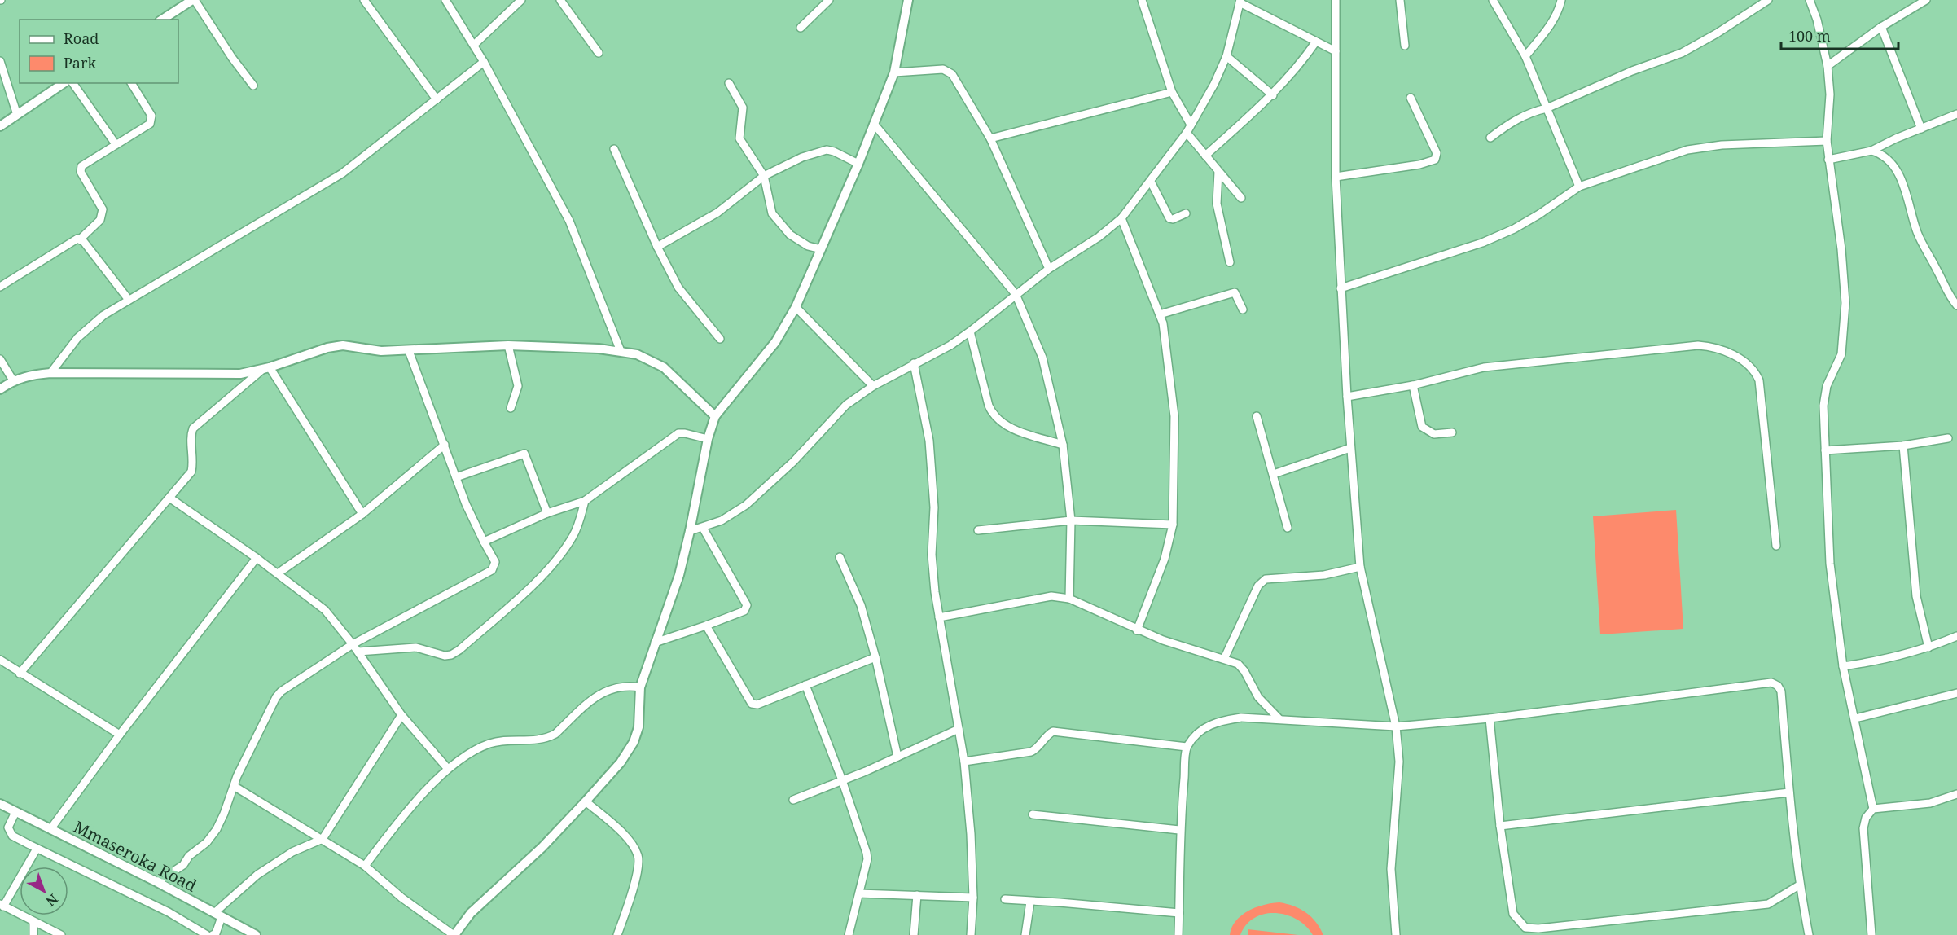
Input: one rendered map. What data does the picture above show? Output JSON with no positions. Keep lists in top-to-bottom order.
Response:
{
  "streets": {
    "street": ["Mmaseroka Road"]
  },
  "legend": ["Road", "Park"],
  "scale_bar": "100 m",
  "north": "bottom right"
}
